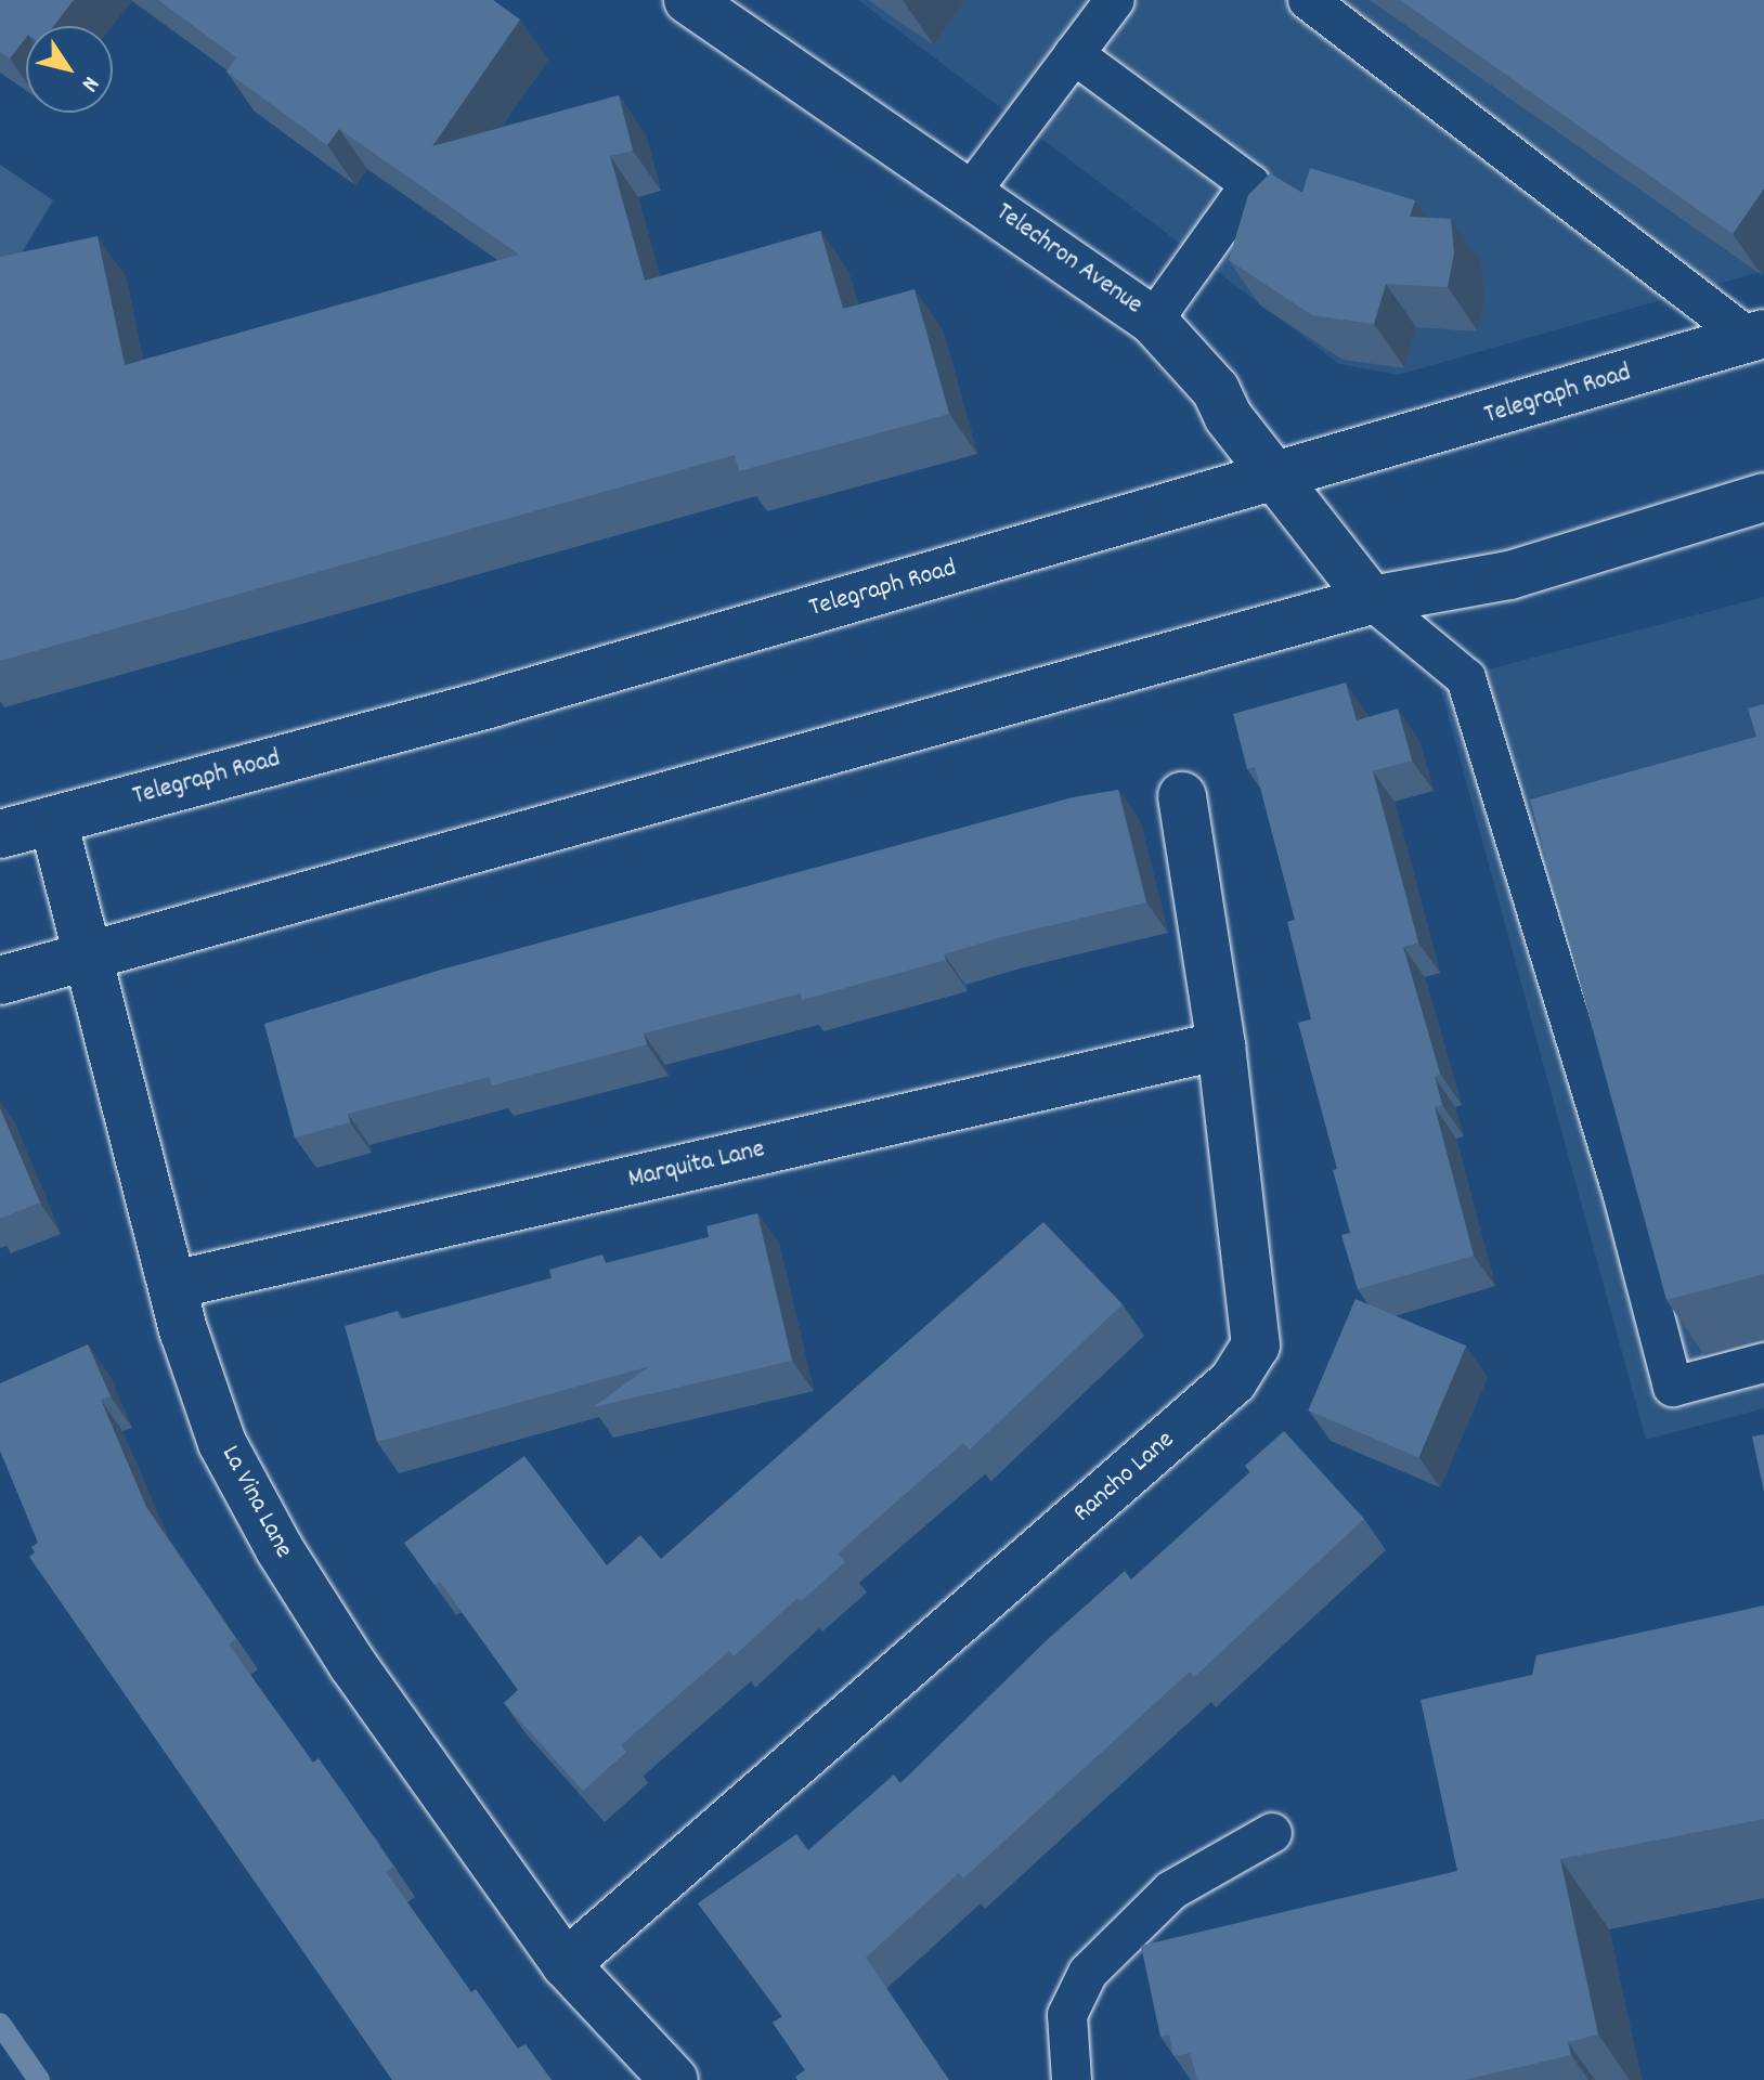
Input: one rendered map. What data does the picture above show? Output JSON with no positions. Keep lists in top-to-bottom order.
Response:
{
  "streets": {
    "street": [
      "Telechron Avenue",
      "Telegraph Road",
      "Marquita Lane",
      "Rancho Lane",
      "La Vina Lane"
    ]
  },
  "crossings": [
    ["Telechron Avenue", "Telegraph Road"],
    ["Telegraph Road", "La Vina Lane"],
    ["Marquita Lane", "Rancho Lane"],
    ["Marquita Lane", "La Vina Lane"],
    ["Rancho Lane", "La Vina Lane"]
  ],
  "north": "bottom right"
}
